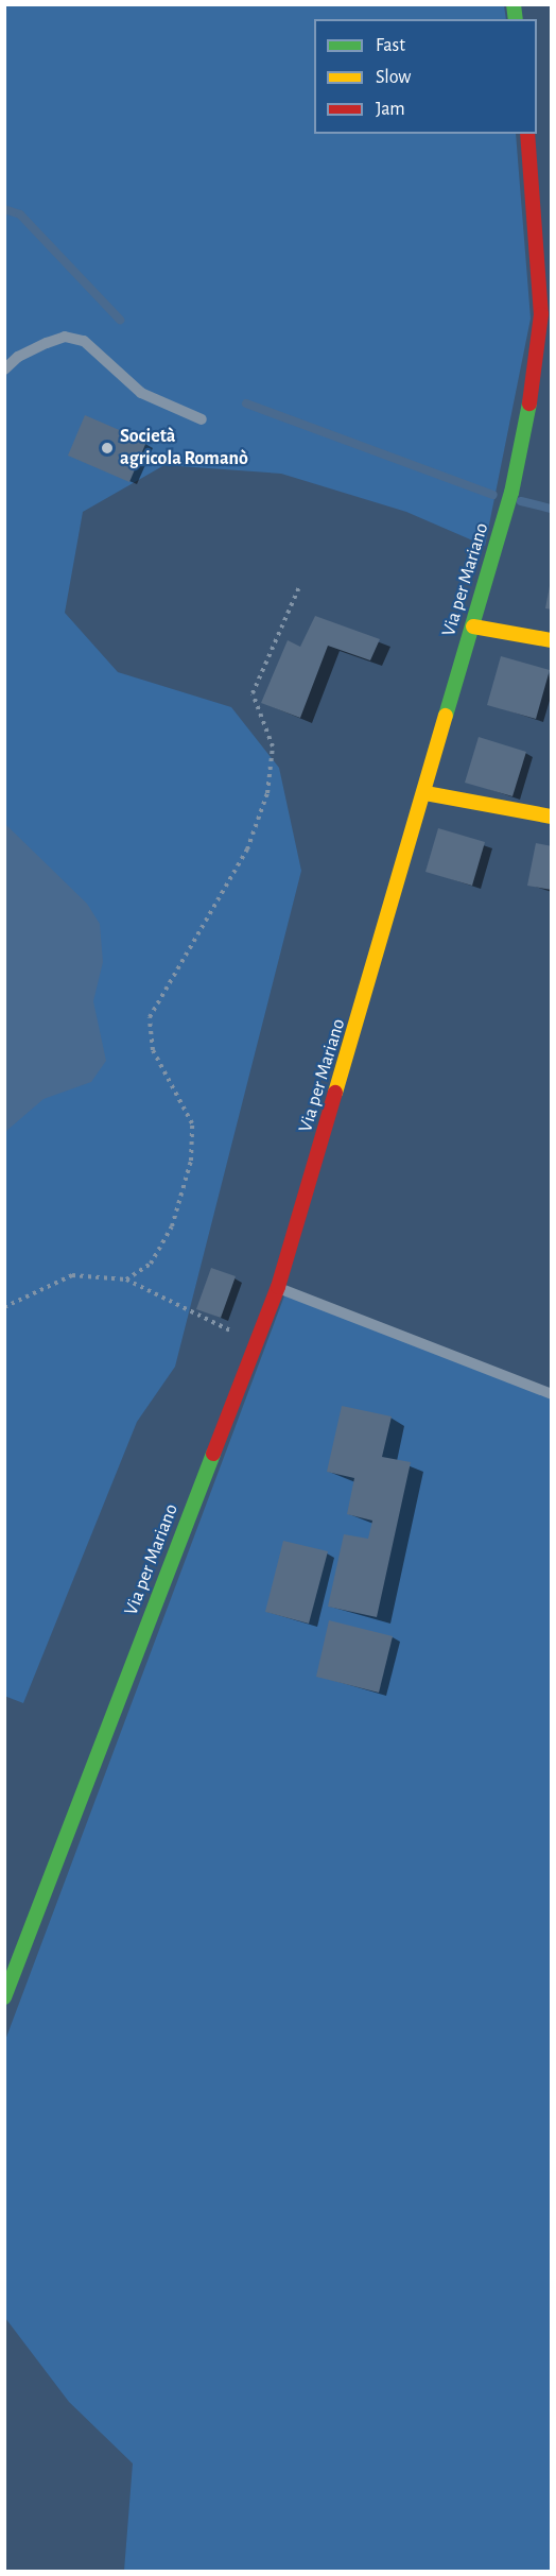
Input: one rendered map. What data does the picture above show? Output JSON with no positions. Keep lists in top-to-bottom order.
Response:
{
  "streets": {
    "street": ["Via per Mariano"]
  },
  "places": ["Società agricola Romanò"],
  "legend": ["Fast", "Slow", "Jam"]
}
